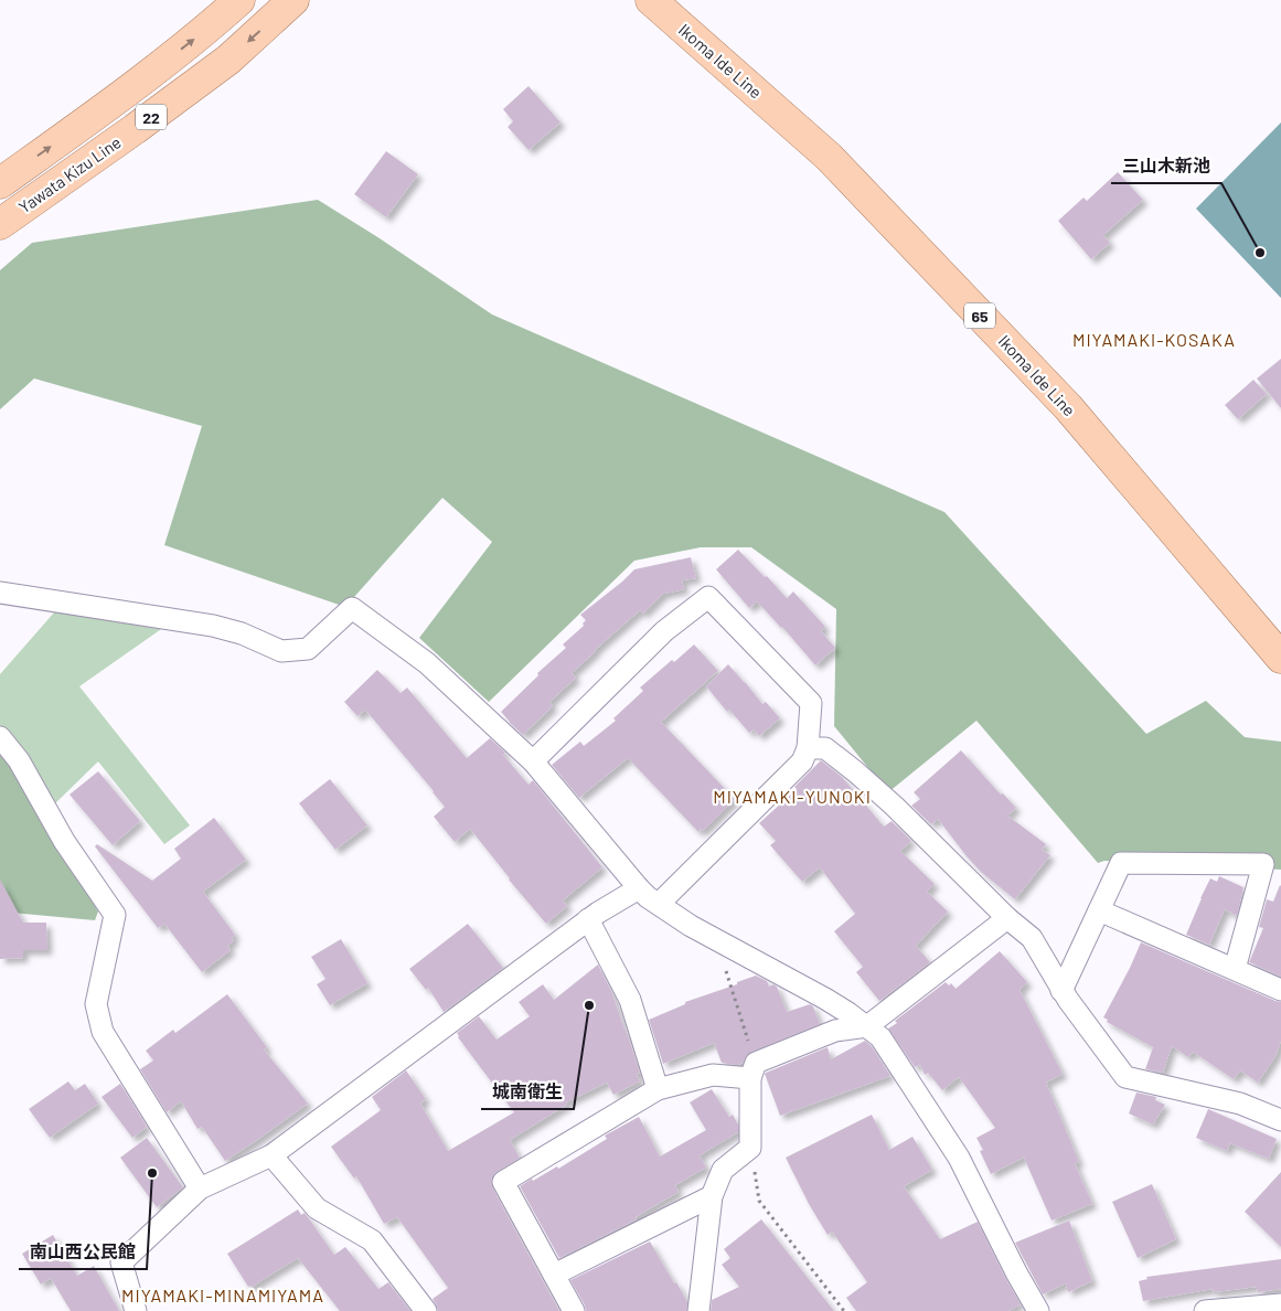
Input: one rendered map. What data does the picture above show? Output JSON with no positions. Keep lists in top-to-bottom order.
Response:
{
  "streets": {
    "main road": [
      "Ikoma Ide Line",
      "22",
      "Yawata Kizu Line",
      "65"
    ]
  },
  "districts": ["MIYAMAKI-KOSAKA", "MIYAMAKI-YUNOKI", "MIYAMAKI-MINAMIYAMA"],
  "places": ["三山木新池", "城南衛生", "南山西公民館"]
}
